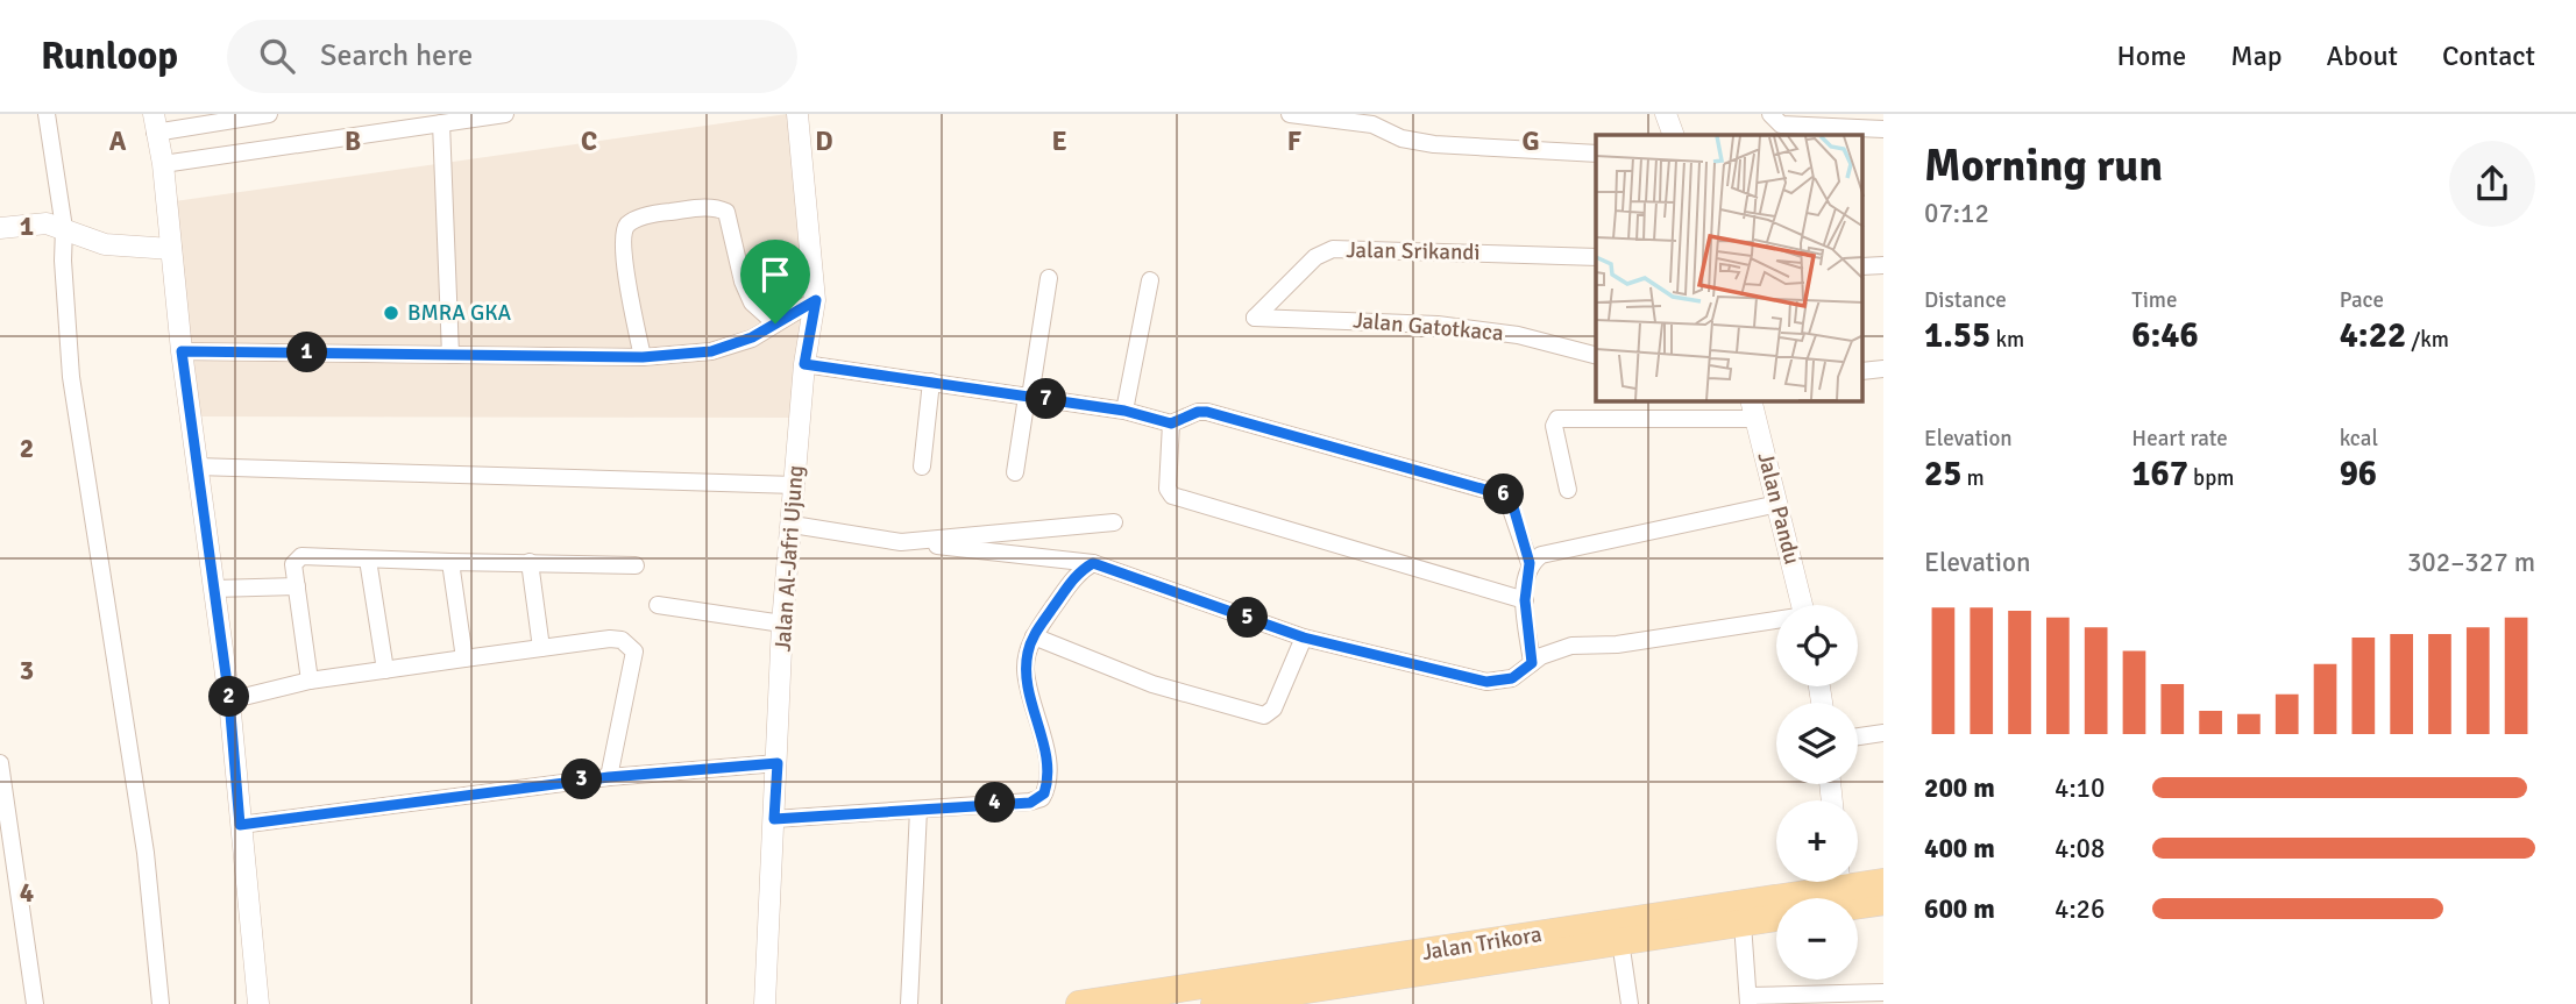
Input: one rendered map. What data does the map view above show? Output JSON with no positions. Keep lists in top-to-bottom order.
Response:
{
  "streets": {
    "main road": ["Jalan Trikora"],
    "street": [
      "Jalan Srikandi",
      "Jalan Gatotkaca",
      "Jalan Pandu",
      "Jalan Al-Jafri Ujung"
    ]
  },
  "crossings": [
    ["Jalan Srikandi", "Jalan Gatotkaca"]
  ],
  "places": ["BMRA GKA"],
  "page": {
    "header": "Runloop",
    "search": "Search here",
    "nav": [
      "Home",
      "Map",
      "About",
      "Contact"
    ],
    "heading": ["Morning run", "07:12"],
    "stats": [
      ["Distance", "1.55 km"],
      ["Time", "6:46"],
      ["Pace", "4:22 /km"],
      ["Elevation", "25 m"],
      ["Heart rate", "167 bpm"],
      ["kcal", "96"]
    ],
    "pins": [
      "1",
      "7",
      "6",
      "5",
      "2",
      "3",
      "4"
    ],
    "chart": ["Elevation", "302–327 m"],
    "map_buttons": ["+", "−"],
    "list": [
      {
        "name": "200 m",
        "note": "4:10"
      },
      {
        "name": "400 m",
        "note": "4:08"
      },
      {
        "name": "600 m",
        "note": "4:26"
      }
    ]
  },
  "grid": {
    "columns": [
      "A",
      "B",
      "C",
      "D",
      "E",
      "F",
      "G"
    ],
    "rows": [
      "1",
      "2",
      "3",
      "4"
    ]
  }
}
